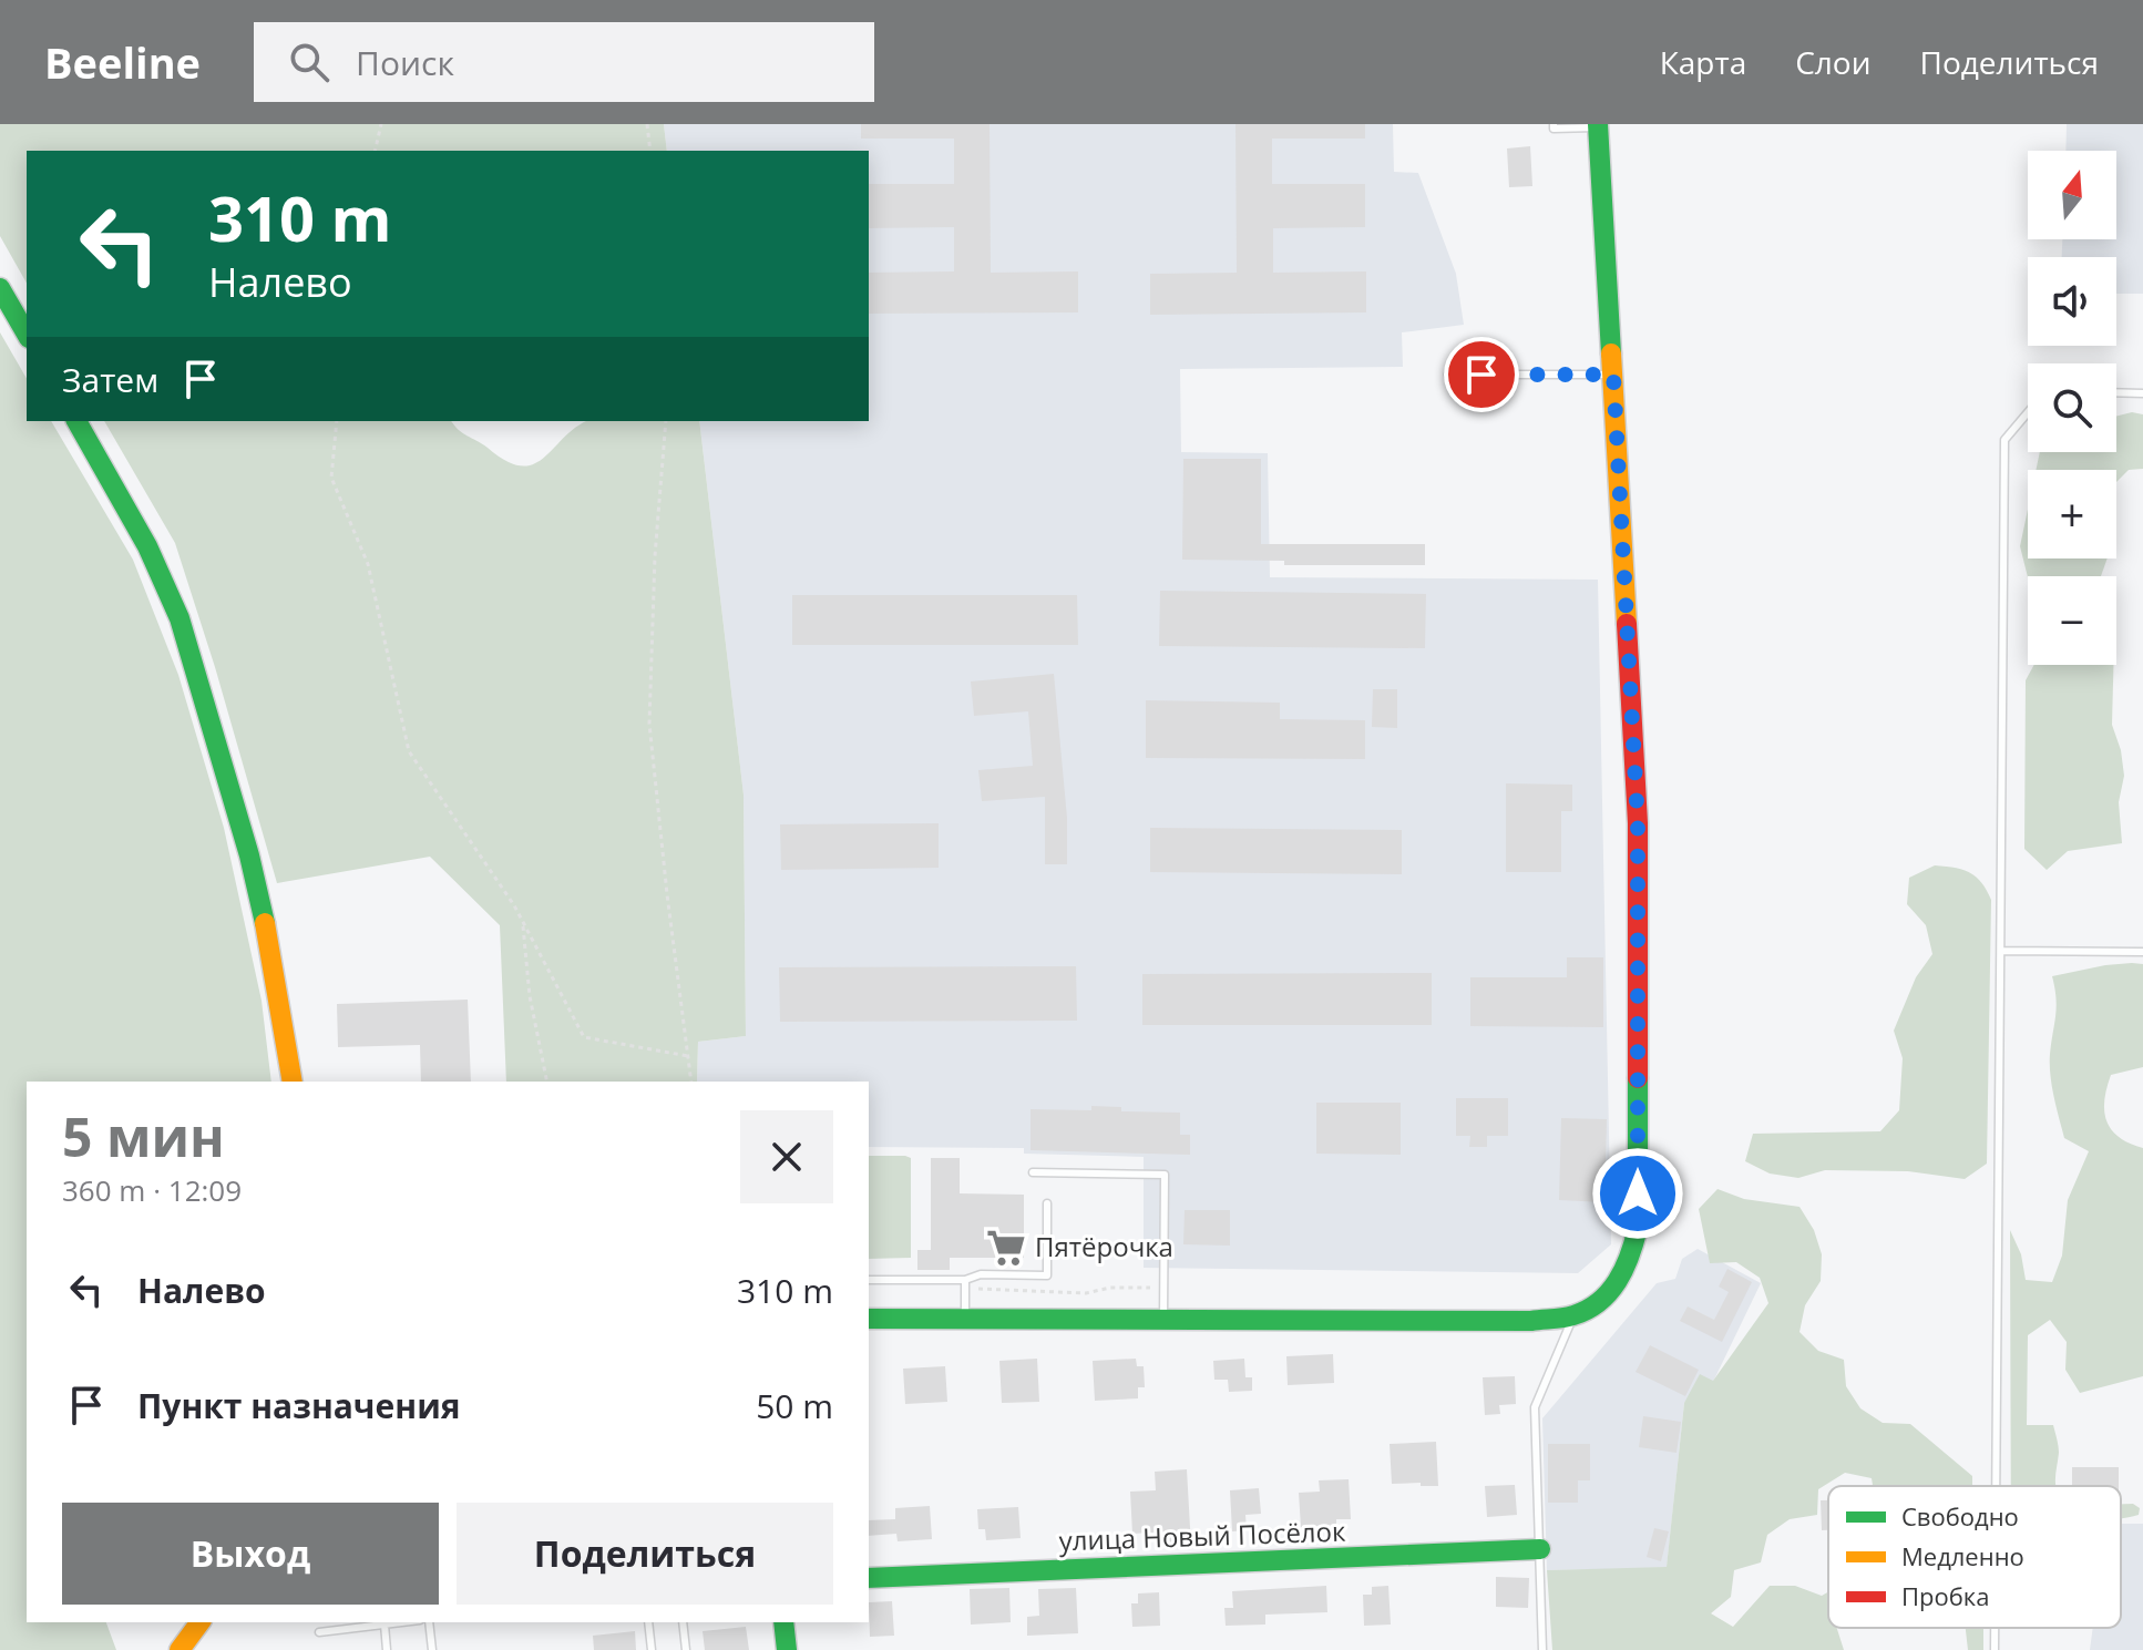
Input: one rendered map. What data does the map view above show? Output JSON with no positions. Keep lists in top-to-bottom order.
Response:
{
  "streets": {
    "main road": ["улица Новый Посёлок"]
  },
  "places": {
    "supermarket": ["Пятёрочка"]
  },
  "legend": ["Свободно", "Медленно", "Пробка"],
  "north": "top",
  "page": {
    "header": "Beeline",
    "search": "Поиск",
    "nav": ["Карта", "Слои", "Поделиться"],
    "map_buttons": ["+", "−"],
    "turn": ["310 m", "Налево"],
    "then": "Затем",
    "heading": ["5 мин", "360 m · 12:09"],
    "list": [
      {
        "name": "Налево",
        "value": "310 m"
      },
      {
        "name": "Пункт назначения",
        "value": "50 m"
      }
    ],
    "buttons": ["Выход", "Поделиться"]
  }
}
